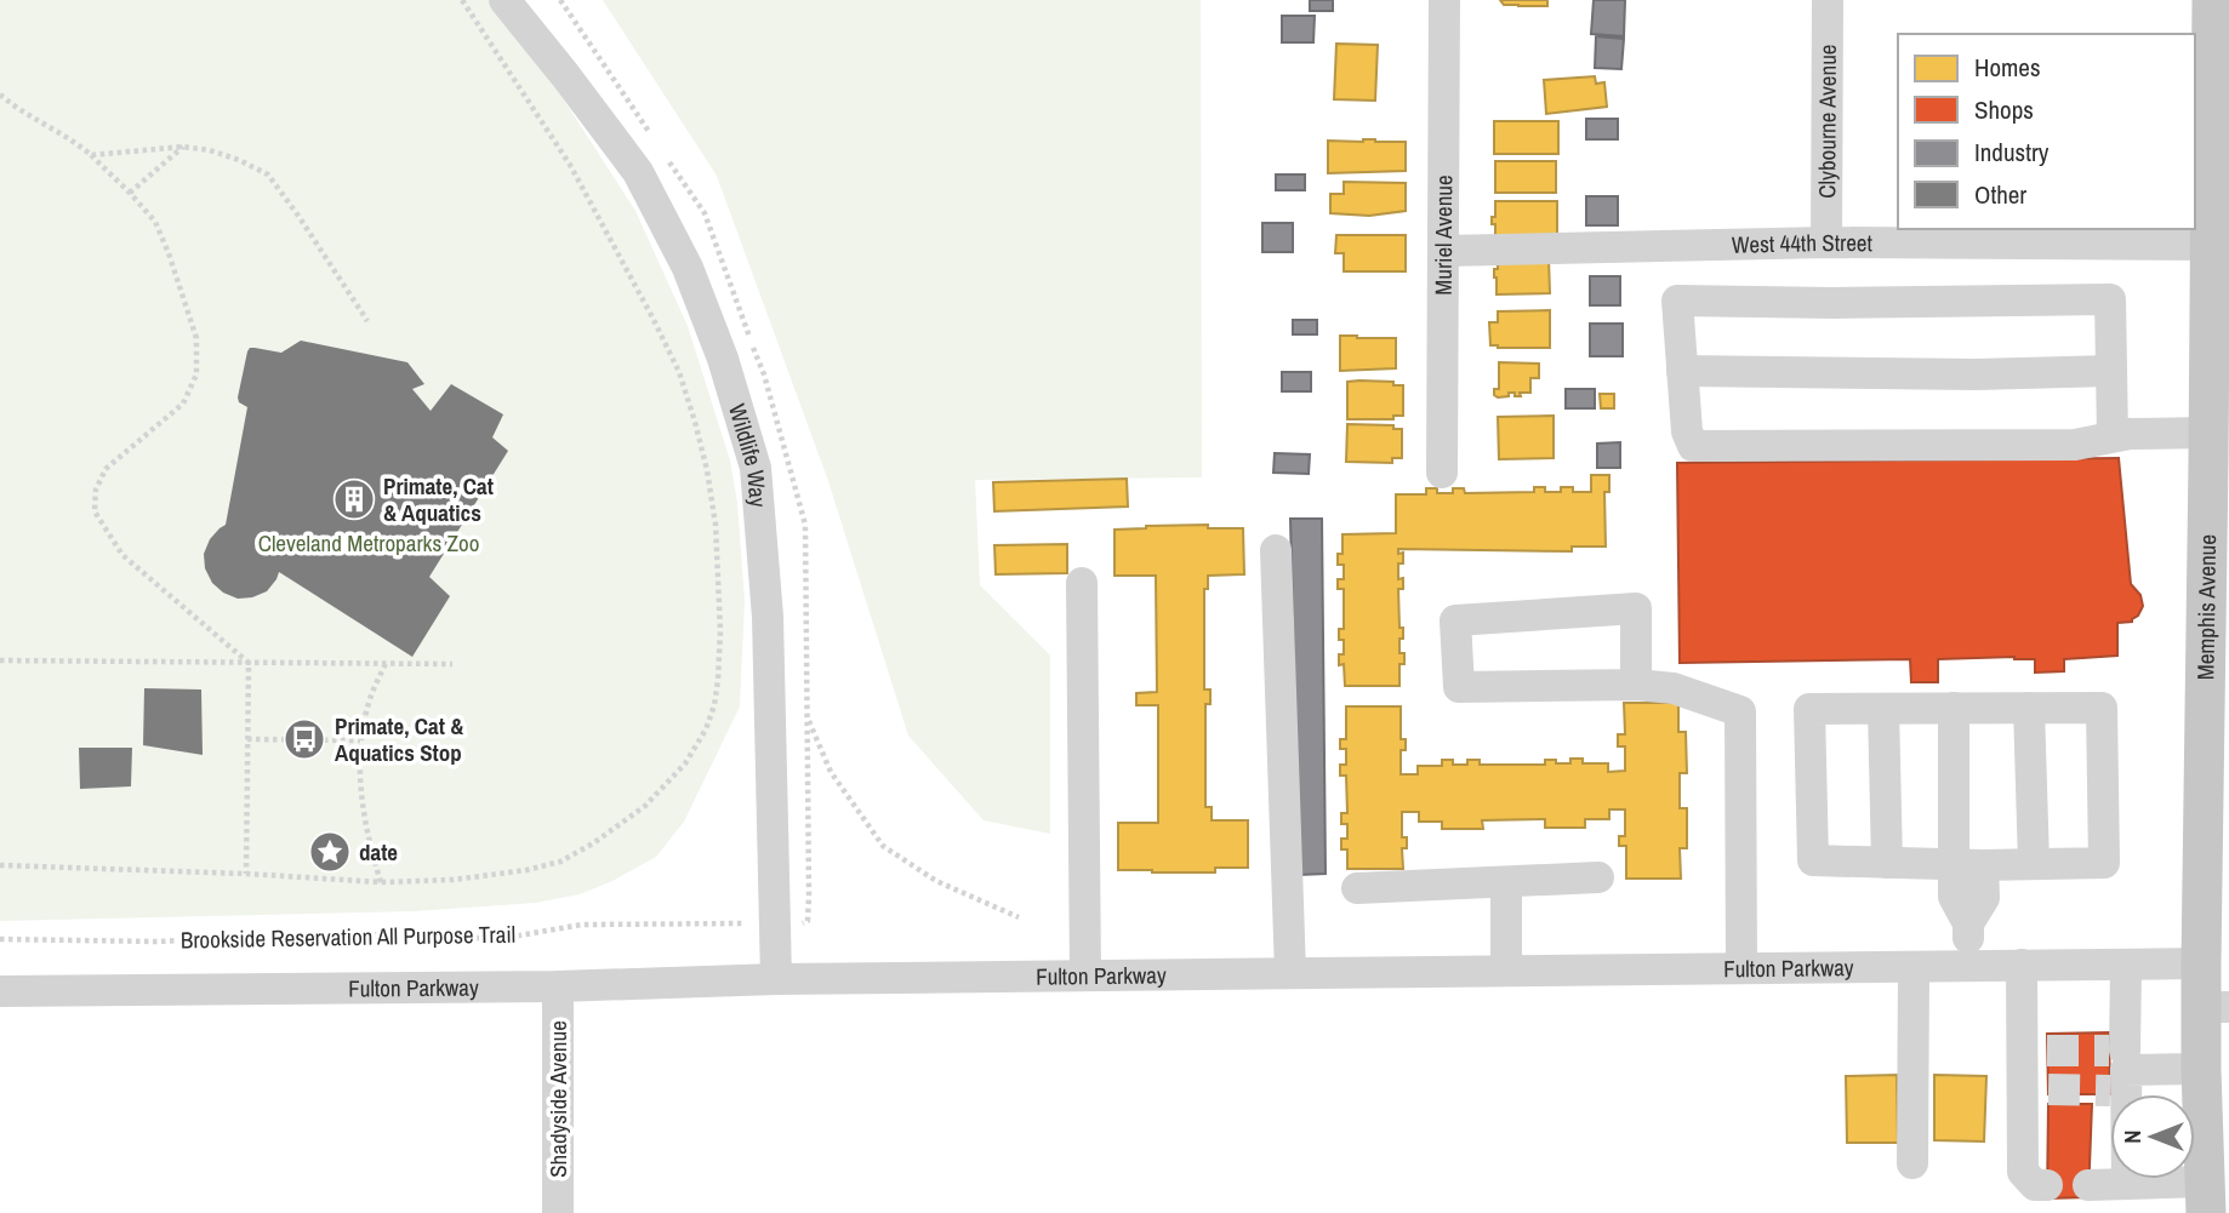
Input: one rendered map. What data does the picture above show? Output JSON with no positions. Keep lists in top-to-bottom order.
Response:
{
  "streets": {
    "main road": ["Memphis Avenue"],
    "street": [
      "Clybourne Avenue",
      "Muriel Avenue",
      "West 44th Street",
      "Wildlife Way",
      "Fulton Parkway",
      "Shadyside Avenue"
    ],
    "path": ["Brookside Reservation All Purpose Trail"]
  },
  "crossings": [
    ["Clybourne Avenue", "West 44th Street"],
    ["Muriel Avenue", "West 44th Street"],
    ["West 44th Street", "Memphis Avenue"],
    ["Wildlife Way", "Fulton Parkway"],
    ["Memphis Avenue", "Fulton Parkway"],
    ["Fulton Parkway", "Shadyside Avenue"]
  ],
  "parks": ["Cleveland Metroparks Zoo"],
  "places": {
    "building": ["Primate, Cat & Aquatics"],
    "bus stop": ["Primate, Cat & Aquatics Stop"],
    "place": ["date"]
  },
  "legend": [
    "Homes",
    "Shops",
    "Industry",
    "Other"
  ],
  "north": "left"
}
